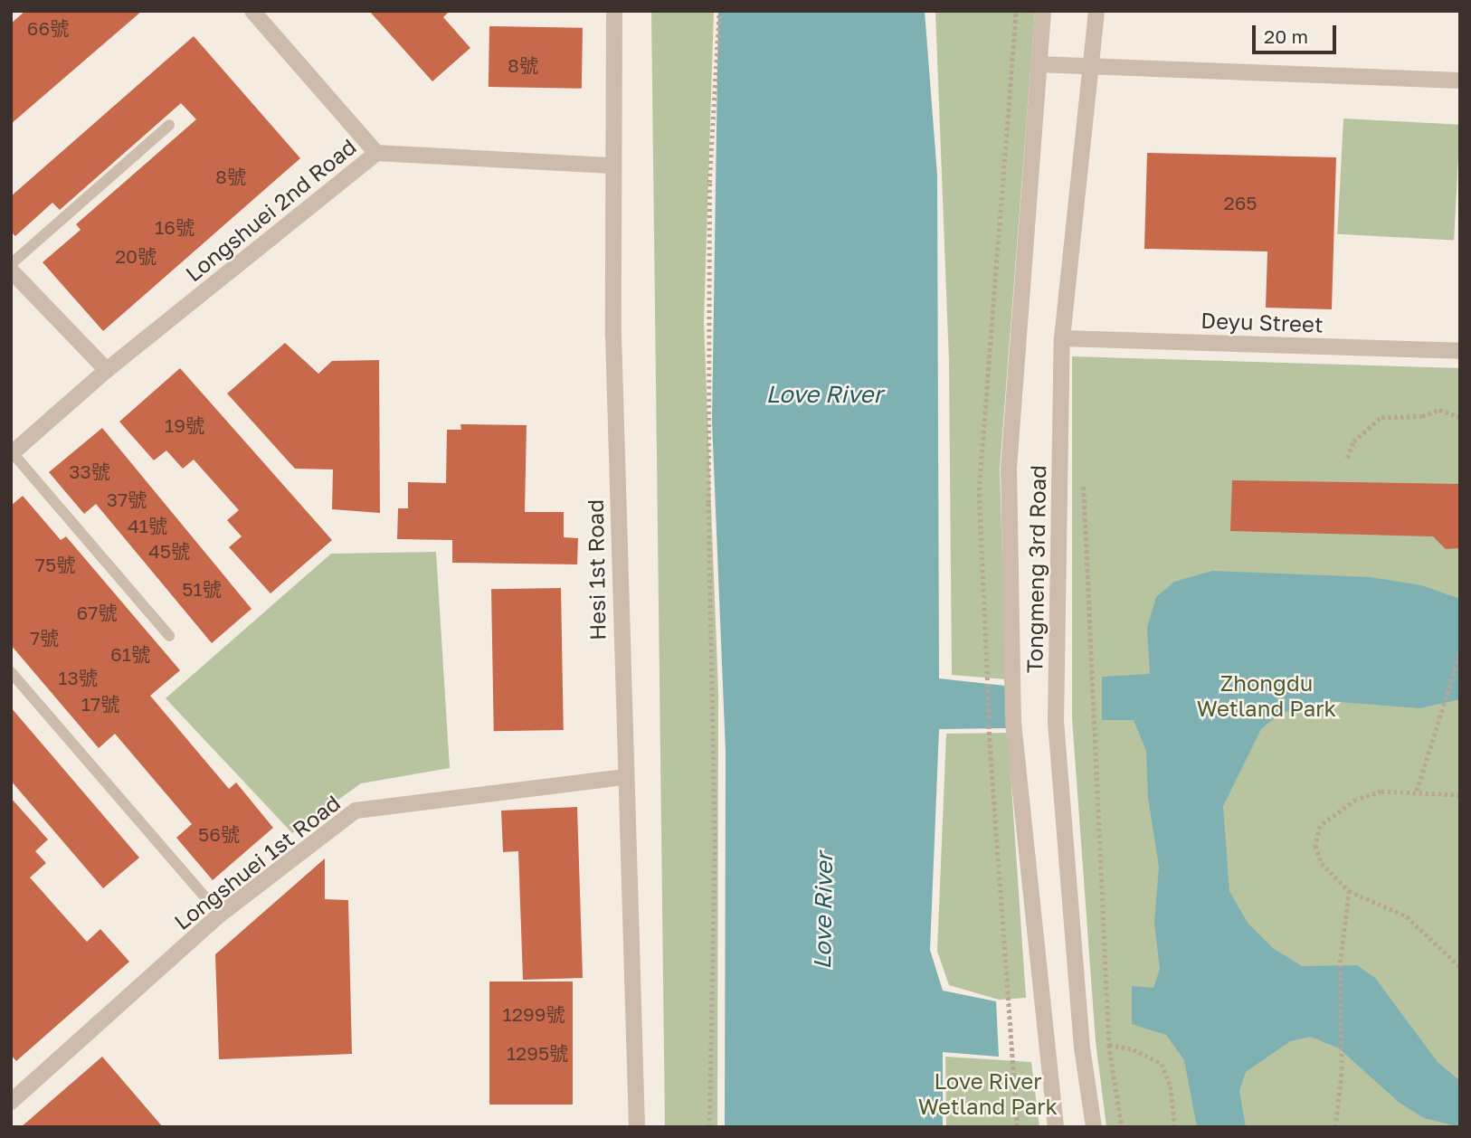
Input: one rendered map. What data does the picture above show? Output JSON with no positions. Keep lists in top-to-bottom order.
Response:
{
  "streets": {
    "street": [
      "Longshuei 2nd Road",
      "Deyu Street",
      "Tongmeng 3rd Road",
      "Hesi 1st Road",
      "Longshuei 1st Road"
    ]
  },
  "crossings": [
    ["Longshuei 2nd Road", "Hesi 1st Road"],
    ["Deyu Street", "Tongmeng 3rd Road"],
    ["Hesi 1st Road", "Longshuei 1st Road"]
  ],
  "water": ["Love River"],
  "parks": ["Zhongdu Wetland Park", "Love River Wetland Park"],
  "house_numbers": [
    "66號",
    "8號",
    "8號",
    "265",
    "16號",
    "20號",
    "19號",
    "33號",
    "37號",
    "41號",
    "45號",
    "75號",
    "51號",
    "67號",
    "7號",
    "61號",
    "13號",
    "17號",
    "56號",
    "1299號",
    "1295號"
  ],
  "scale_bar": "20 m"
}
